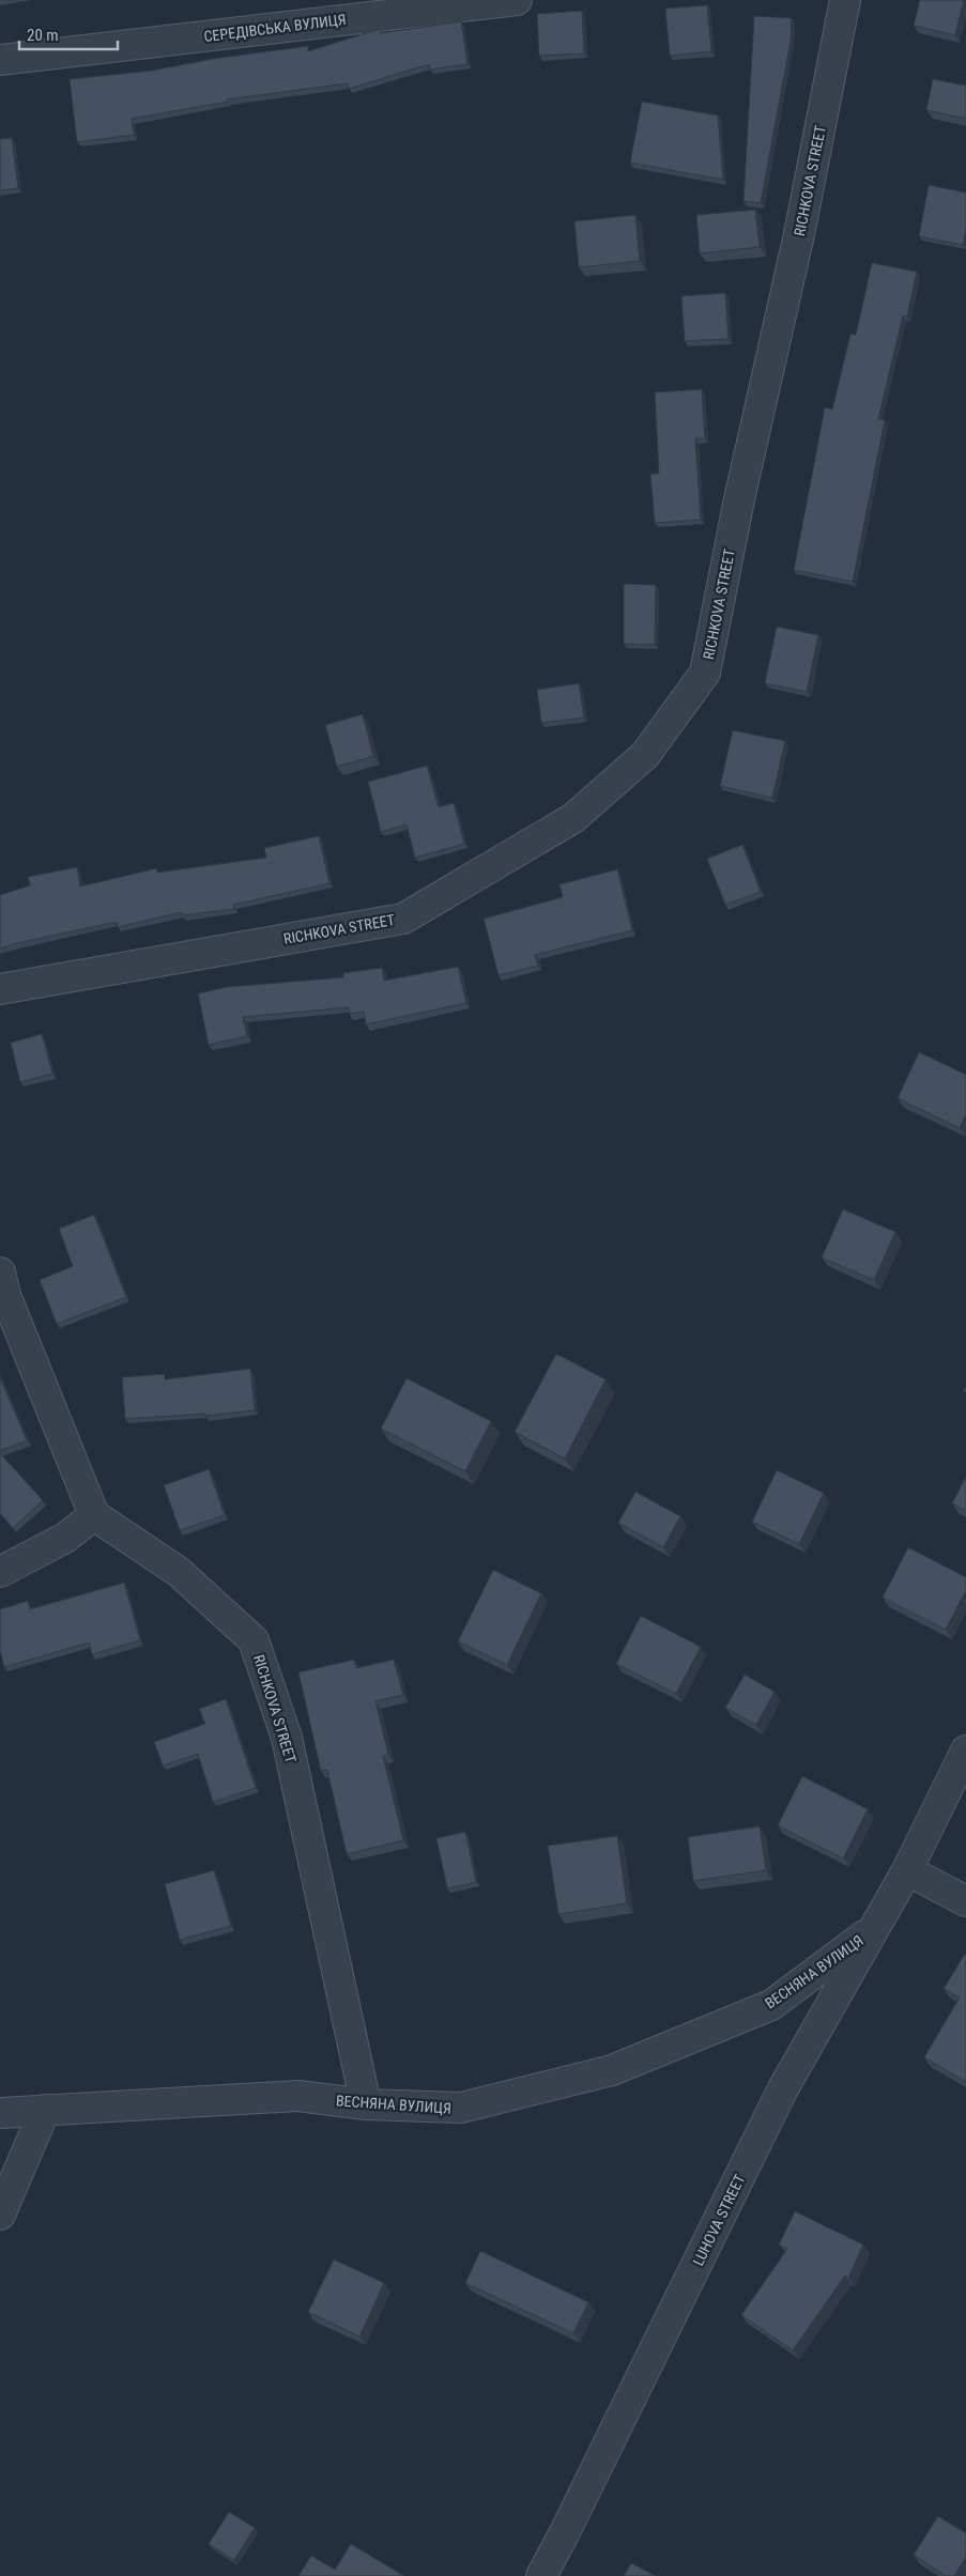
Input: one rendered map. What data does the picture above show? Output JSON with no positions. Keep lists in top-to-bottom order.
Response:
{
  "streets": {
    "street": [
      "СЕРЕДІВСЬКА ВУЛИЦЯ",
      "RICHKOVA STREET",
      "ВЕСНЯНА ВУЛИЦЯ",
      "LUHOVA STREET"
    ]
  },
  "crossings": [
    ["RICHKOVA STREET", "ВЕСНЯНА ВУЛИЦЯ"],
    ["ВЕСНЯНА ВУЛИЦЯ", "LUHOVA STREET"]
  ],
  "scale_bar": "20 m"
}
